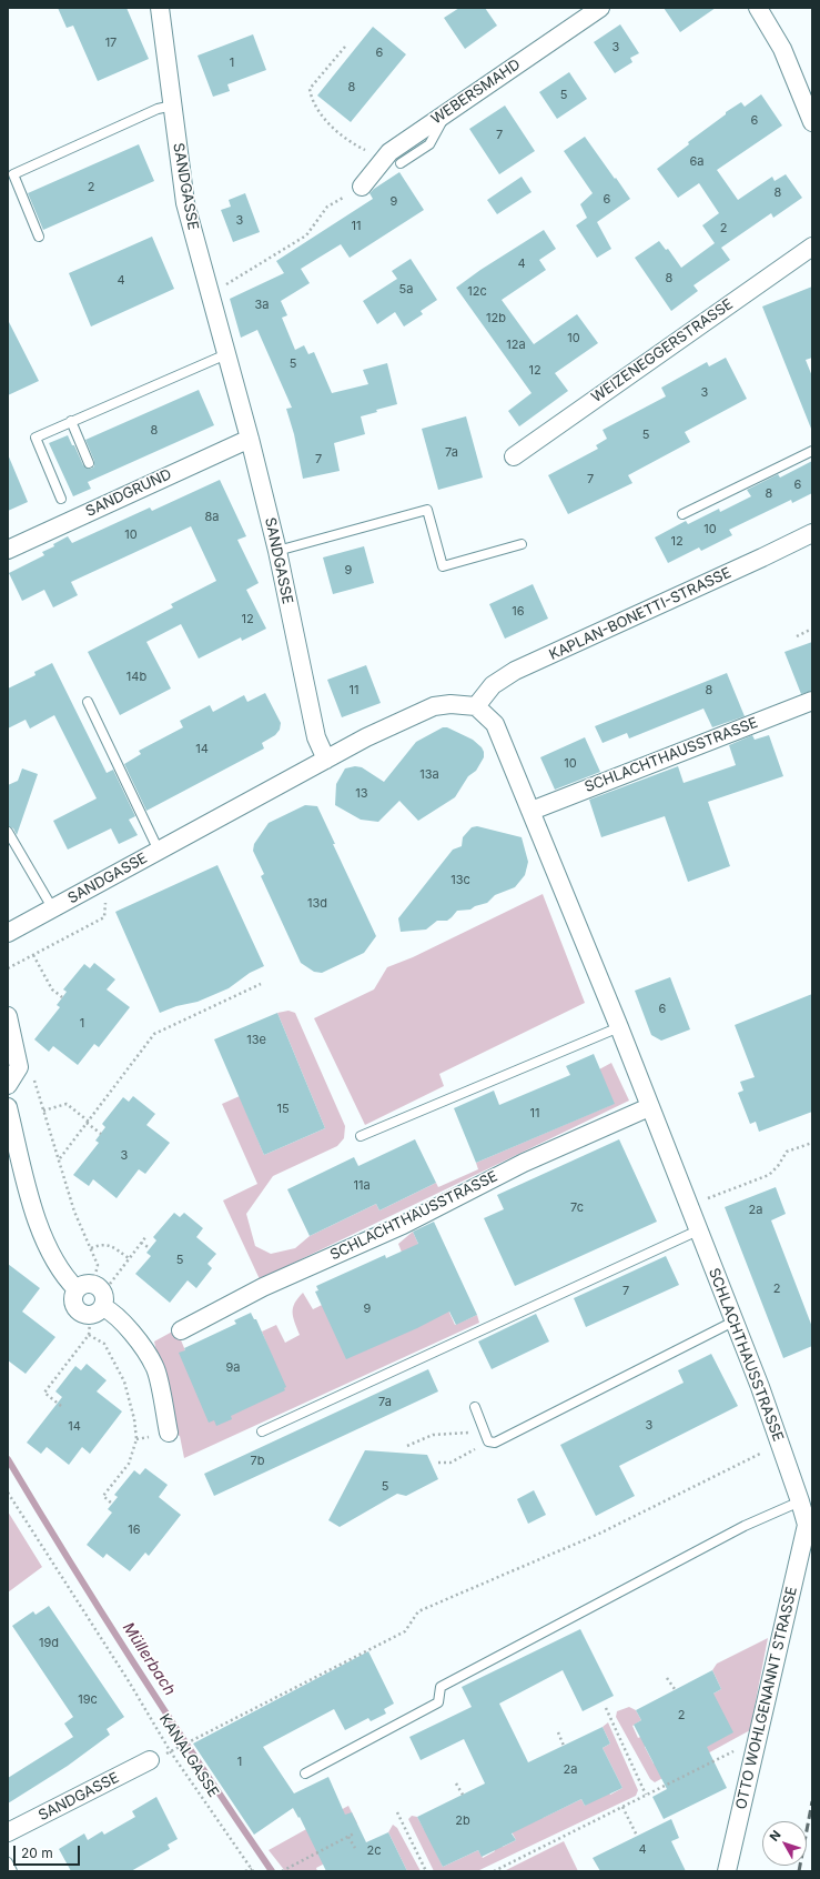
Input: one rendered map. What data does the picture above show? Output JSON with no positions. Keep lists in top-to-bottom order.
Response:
{
  "streets": {
    "street": [
      "WEBERSMAHD",
      "SANDGASSE",
      "WEIZENEGGERSTRASSE",
      "SANDGRUND",
      "KAPLAN-BONETTI-STRASSE",
      "SCHLACHTHAUSSTRASSE",
      "OTTO WOHLGENANNT STRASSE"
    ],
    "path": ["KANALGASSE"]
  },
  "crossings": [
    ["SANDGASSE", "SANDGRUND"],
    ["KAPLAN-BONETTI-STRASSE", "SCHLACHTHAUSSTRASSE"],
    ["SCHLACHTHAUSSTRASSE", "OTTO WOHLGENANNT STRASSE"]
  ],
  "water": ["Müllerbach"],
  "house_numbers": [
    "17",
    "3",
    "6",
    "1",
    "8",
    "5",
    "6",
    "7",
    "6a",
    "2",
    "8",
    "6",
    "9",
    "3",
    "11",
    "2",
    "4",
    "8",
    "4",
    "5a",
    "12c",
    "3a",
    "12b",
    "10",
    "12a",
    "5",
    "12",
    "3",
    "8",
    "5",
    "7a",
    "7",
    "7",
    "6",
    "8",
    "8a",
    "10",
    "10",
    "12",
    "9",
    "16",
    "12",
    "14b",
    "11",
    "8",
    "14",
    "10",
    "13a",
    "13",
    "13c",
    "13d",
    "6",
    "1",
    "13e",
    "15",
    "11",
    "3",
    "11a",
    "7c",
    "2a",
    "5",
    "2",
    "7",
    "9",
    "9a",
    "7a",
    "3",
    "14",
    "7b",
    "5",
    "16",
    "19d",
    "19c",
    "2",
    "1",
    "2a",
    "2b",
    "4",
    "2c"
  ],
  "scale_bar": "20 m",
  "north": "top left"
}
